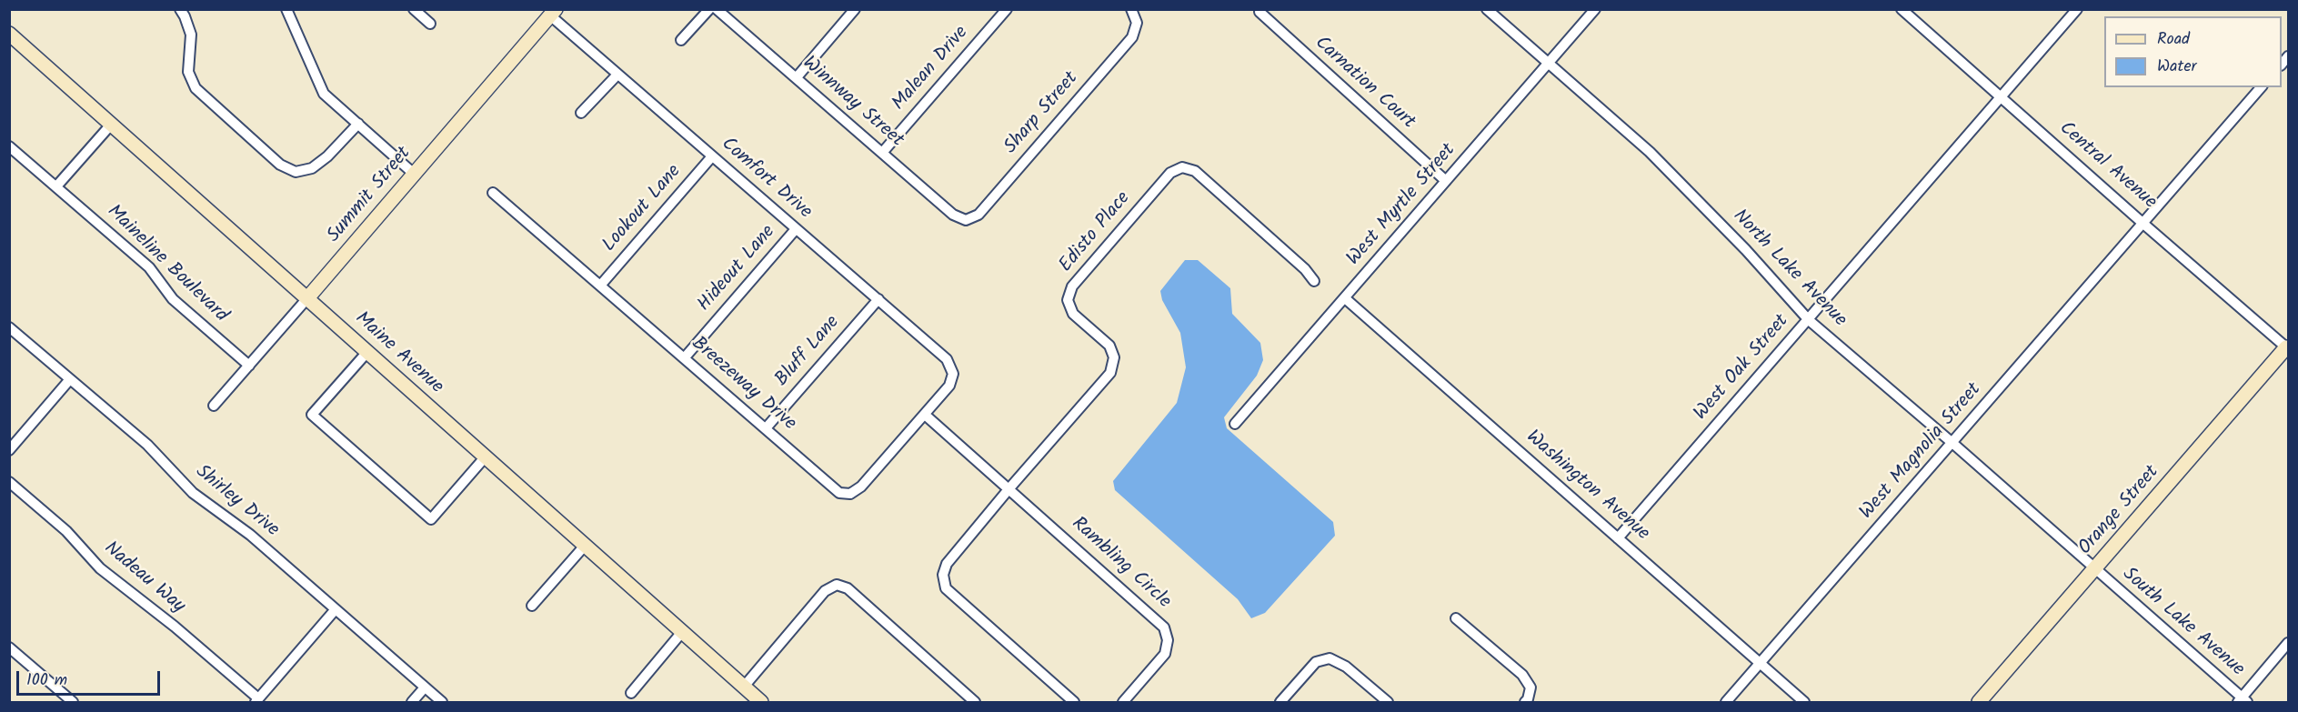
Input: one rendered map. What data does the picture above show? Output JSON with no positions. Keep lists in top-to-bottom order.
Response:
{
  "streets": {
    "street": [
      "Malean Drive",
      "Carnation Court",
      "Winnway Street",
      "Sharp Street",
      "Central Avenue",
      "Comfort Drive",
      "Summit Street",
      "West Myrtle Street",
      "Lookout Lane",
      "Edisto Place",
      "Maineline Boulevard",
      "Hideout Lane",
      "North Lake Avenue",
      "Bluff Lane",
      "Maine Avenue",
      "West Oak Street",
      "Breezeway Drive",
      "West Magnolia Street",
      "Washington Avenue",
      "Shirley Drive",
      "Orange Street",
      "Rambling Circle",
      "Nadeau Way",
      "South Lake Avenue"
    ]
  },
  "crossings": [
    ["Malean Drive", "Winnway Street"],
    ["Carnation Court", "West Myrtle Street"],
    ["Winnway Street", "Sharp Street"],
    ["Central Avenue", "West Oak Street"],
    ["Central Avenue", "West Magnolia Street"],
    ["Central Avenue", "Orange Street"],
    ["Comfort Drive", "Summit Street"],
    ["Comfort Drive", "Lookout Lane"],
    ["Comfort Drive", "Hideout Lane"],
    ["Comfort Drive", "Bluff Lane"],
    ["Comfort Drive", "Breezeway Drive"],
    ["Summit Street", "Maineline Boulevard"],
    ["Summit Street", "Maine Avenue"],
    ["West Myrtle Street", "North Lake Avenue"],
    ["West Myrtle Street", "Washington Avenue"],
    ["Lookout Lane", "Breezeway Drive"],
    ["Edisto Place", "Rambling Circle"],
    ["Hideout Lane", "Breezeway Drive"],
    ["North Lake Avenue", "West Oak Street"],
    ["North Lake Avenue", "West Magnolia Street"],
    ["North Lake Avenue", "Orange Street"],
    ["North Lake Avenue", "South Lake Avenue"],
    ["Bluff Lane", "Breezeway Drive"],
    ["West Oak Street", "Washington Avenue"],
    ["Breezeway Drive", "Rambling Circle"],
    ["West Magnolia Street", "Washington Avenue"],
    ["Orange Street", "South Lake Avenue"]
  ],
  "legend": ["Road", "Water"],
  "scale_bar": "100 m"
}
